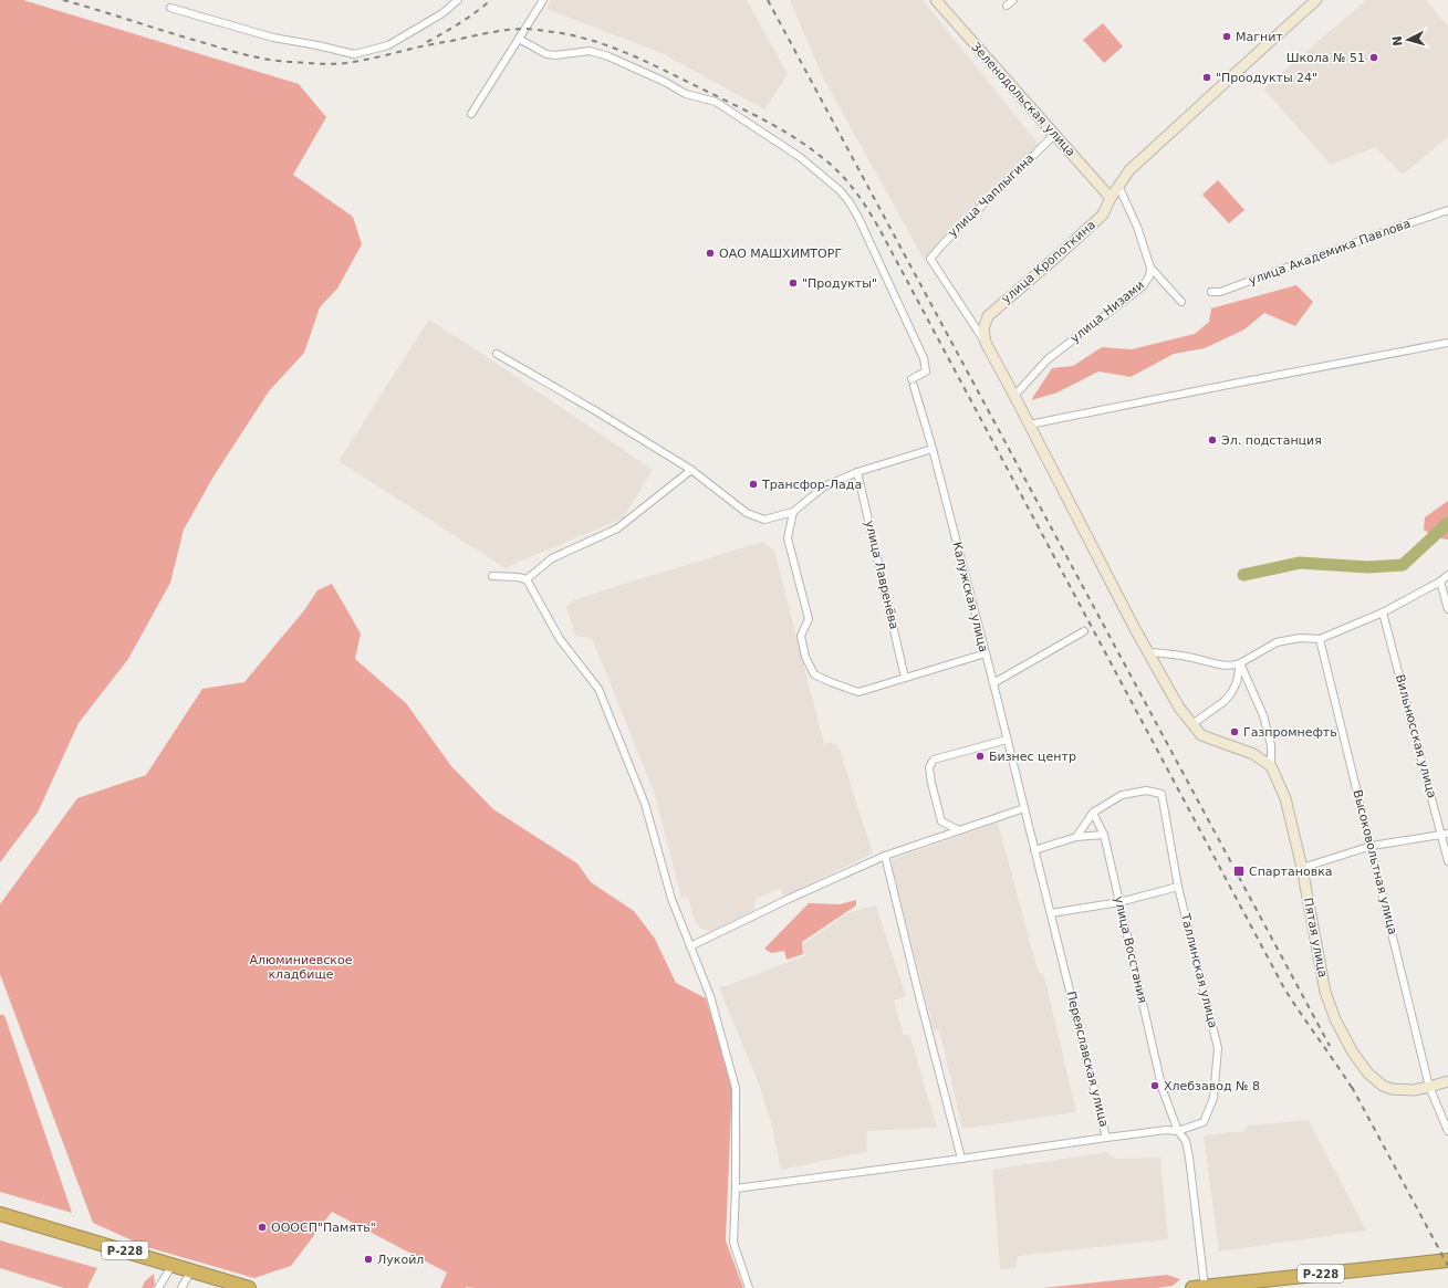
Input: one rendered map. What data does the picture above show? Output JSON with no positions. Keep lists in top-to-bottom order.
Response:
{
  "streets": {
    "highway": ["Р-228"],
    "street": [
      "Зеленодольская улица",
      "улица Чаплыгина",
      "улица Академика Павлова",
      "улица Кропоткина",
      "улица Низами",
      "улица Лавренёва",
      "Калужская улица",
      "Вильнюсская улица",
      "Высоковольтная улица",
      "Пятая улица",
      "улица Восстания",
      "Таллинская улица",
      "Переяславская улица"
    ]
  },
  "crossings": [
    ["Зеленодольская улица", "улица Чаплыгина"],
    ["Зеленодольская улица", "улица Кропоткина"],
    ["улица Чаплыгина", "улица Кропоткина"],
    ["улица Кропоткина", "улица Низами"],
    ["Калужская улица", "Переяславская улица"],
    ["Высоковольтная улица", "Пятая улица"],
    ["улица Восстания", "Таллинская улица"],
    ["улица Восстания", "Переяславская улица"],
    ["Таллинская улица", "Переяславская улица"]
  ],
  "parks": ["Алюминиевское кладбище"],
  "places": {
    "other": [
      "Магнит",
      "Школа № 51",
      "\"Проодукты 24\"",
      "ОАО МАШХИМТОРГ",
      "\"Продукты\"",
      "Эл. подстанция",
      "Трансфор-Лада",
      "Газпромнефть",
      "Бизнес центр",
      "Хлебзавод № 8",
      "ОООСП\"Память\"",
      "Лукойл"
    ],
    "transit": ["Спартановка"]
  },
  "north": "left"
}
